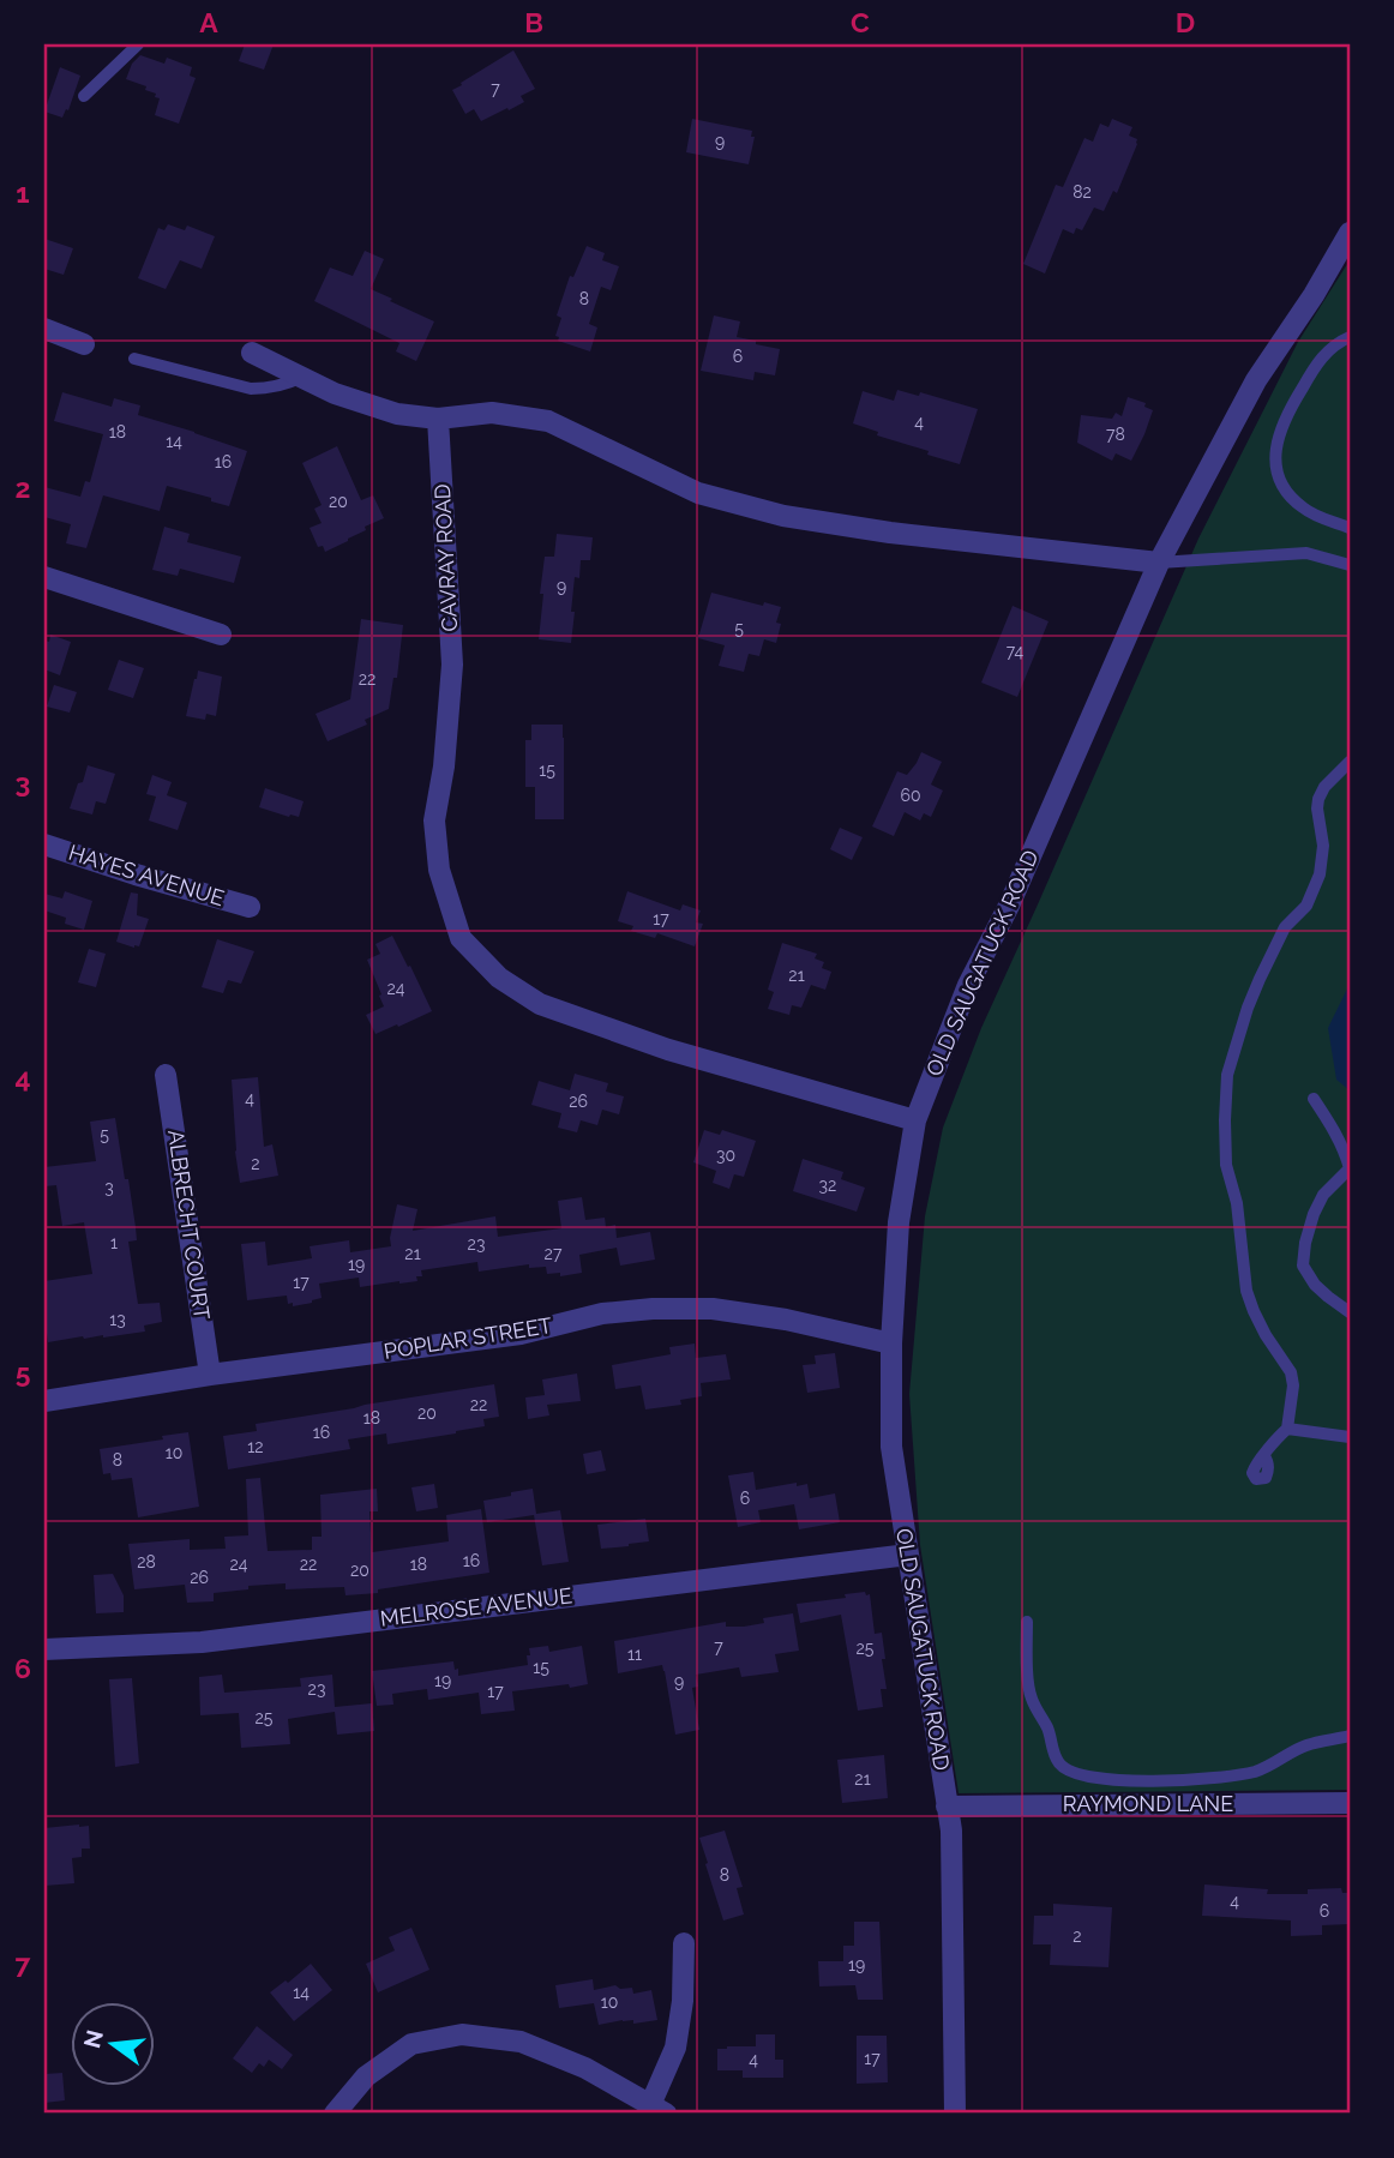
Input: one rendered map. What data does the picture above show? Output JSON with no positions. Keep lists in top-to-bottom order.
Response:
{
  "streets": {
    "street": [
      "CAVRAY ROAD",
      "HAYES AVENUE",
      "OLD SAUGATUCK ROAD",
      "ALBRECHT COURT",
      "POPLAR STREET",
      "MELROSE AVENUE",
      "RAYMOND LANE"
    ]
  },
  "crossings": [
    ["CAVRAY ROAD", "OLD SAUGATUCK ROAD"],
    ["OLD SAUGATUCK ROAD", "POPLAR STREET"],
    ["OLD SAUGATUCK ROAD", "MELROSE AVENUE"],
    ["OLD SAUGATUCK ROAD", "RAYMOND LANE"],
    ["ALBRECHT COURT", "POPLAR STREET"]
  ],
  "house_numbers": [
    "7",
    "9",
    "82",
    "8",
    "6",
    "4",
    "18",
    "78",
    "14",
    "16",
    "20",
    "9",
    "5",
    "74",
    "22",
    "15",
    "60",
    "17",
    "21",
    "24",
    "4",
    "26",
    "5",
    "30",
    "2",
    "32",
    "3",
    "1",
    "23",
    "21",
    "27",
    "19",
    "17",
    "13",
    "22",
    "20",
    "18",
    "16",
    "12",
    "10",
    "8",
    "6",
    "16",
    "28",
    "24",
    "22",
    "18",
    "20",
    "26",
    "7",
    "25",
    "11",
    "15",
    "19",
    "9",
    "23",
    "17",
    "25",
    "21",
    "8",
    "4",
    "6",
    "2",
    "19",
    "14",
    "10",
    "17",
    "4"
  ],
  "north": "left",
  "grid": {
    "columns": [
      "A",
      "B",
      "C",
      "D"
    ],
    "rows": [
      "1",
      "2",
      "3",
      "4",
      "5",
      "6",
      "7"
    ]
  }
}
